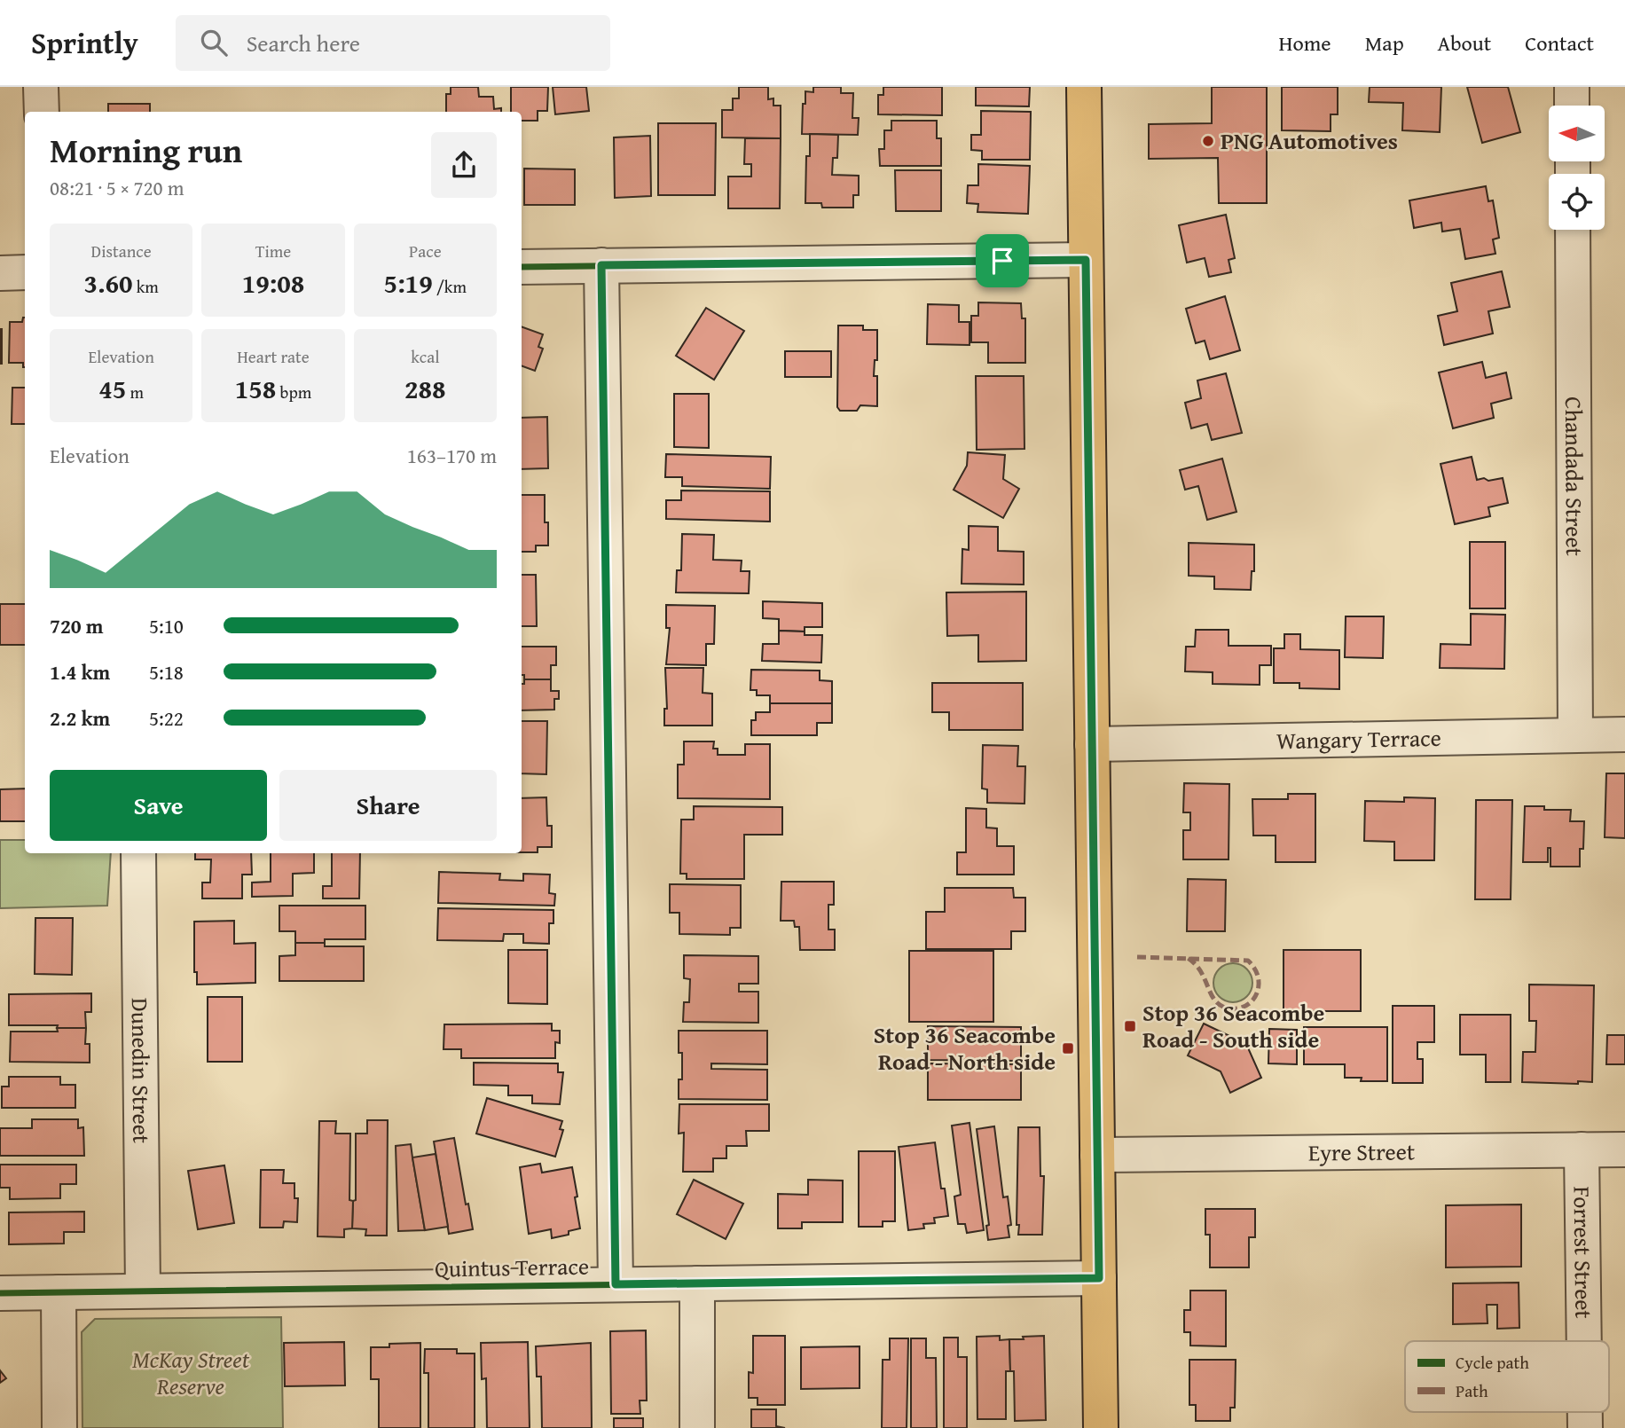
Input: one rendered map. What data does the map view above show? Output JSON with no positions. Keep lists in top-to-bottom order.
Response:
{
  "streets": {
    "street": [
      "Chandada Street",
      "Wangary Terrace",
      "Dunedin Street",
      "Eyre Street",
      "Forrest Street",
      "Quintus Terrace"
    ]
  },
  "crossings": [
    ["Chandada Street", "Wangary Terrace"],
    ["Dunedin Street", "Quintus Terrace"],
    ["Eyre Street", "Forrest Street"]
  ],
  "parks": ["McKay Street Reserve"],
  "places": {
    "other": ["PNG Automotives"],
    "transit": ["Stop 36 Seacombe Road - South side", "Stop 36 Seacombe Road - North side"]
  },
  "legend": ["Cycle path", "Path"],
  "north": "left",
  "page": {
    "header": "Sprintly",
    "search": "Search here",
    "nav": [
      "Home",
      "Map",
      "About",
      "Contact"
    ],
    "heading": ["Morning run", "08:21 · 5 × 720 m"],
    "stats": [
      ["Distance", "3.60 km"],
      ["Time", "19:08"],
      ["Pace", "5:19 /km"],
      ["Elevation", "45 m"],
      ["Heart rate", "158 bpm"],
      ["kcal", "288"]
    ],
    "chart": ["Elevation", "163–170 m"],
    "list": [
      {
        "name": "720 m",
        "note": "5:10"
      },
      {
        "name": "1.4 km",
        "note": "5:18"
      },
      {
        "name": "2.2 km",
        "note": "5:22"
      }
    ],
    "buttons": ["Save", "Share"]
  }
}
